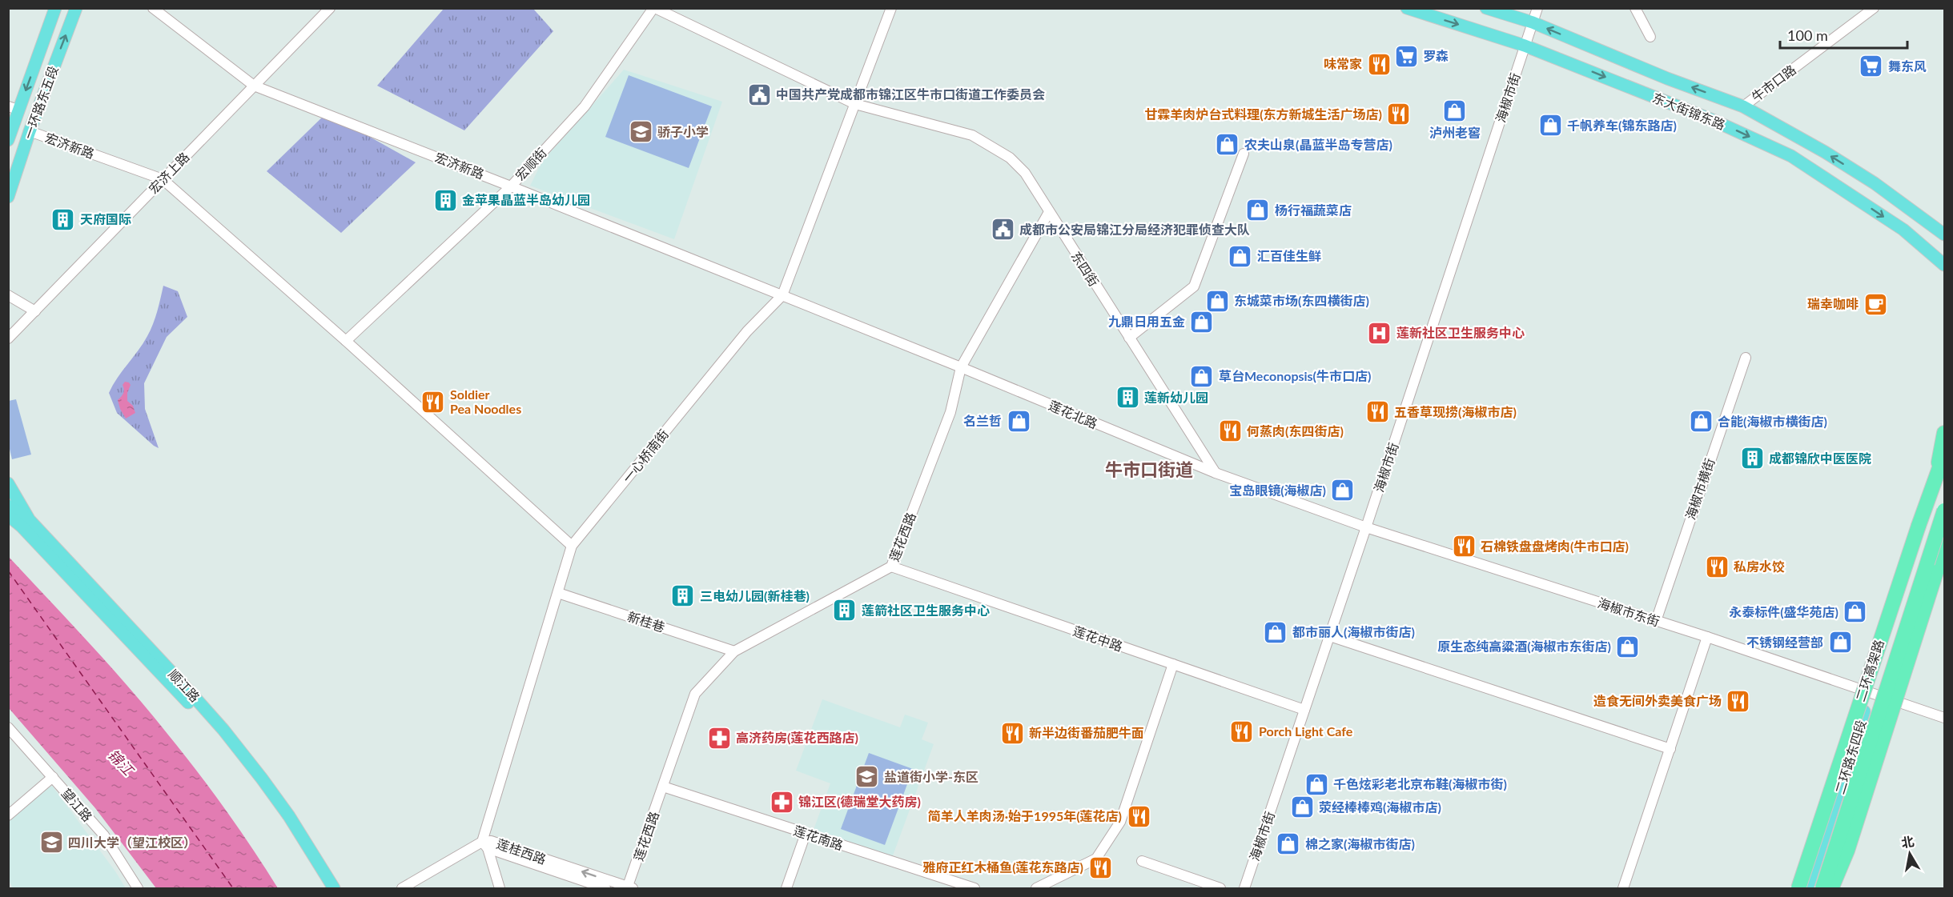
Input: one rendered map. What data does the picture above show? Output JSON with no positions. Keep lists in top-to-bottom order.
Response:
{
  "streets": {
    "highway": ["二环高架路"],
    "main road": [
      "一环路东五段",
      "东大街锦东路",
      "顺江路",
      "二环路东四段"
    ],
    "street": [
      "牛市口路",
      "海椒市街",
      "宏济新路",
      "宏顺街",
      "宏济上路",
      "东四街",
      "莲花北路",
      "一心桥南街",
      "海椒市横街",
      "莲花西路",
      "海椒市东街",
      "新桂巷",
      "莲花中路",
      "望江路",
      "莲花南路",
      "莲桂西路"
    ]
  },
  "crossings": [
    ["牛市口路", "东大街锦东路"],
    ["海椒市街", "东大街锦东路"],
    ["海椒市街", "莲花北路"],
    ["海椒市街", "海椒市东街"],
    ["海椒市街", "莲花中路"],
    ["一环路东五段", "宏济新路"],
    ["宏济新路", "宏顺街"],
    ["宏济新路", "宏济上路"],
    ["宏济新路", "莲花北路"],
    ["宏济新路", "一心桥南街"],
    ["宏顺街", "东四街"],
    ["东四街", "莲花北路"],
    ["东四街", "一心桥南街"],
    ["东四街", "莲花西路"],
    ["莲花北路", "一心桥南街"],
    ["莲花北路", "莲花西路"],
    ["莲花北路", "海椒市东街"],
    ["一心桥南街", "新桂巷"],
    ["一心桥南街", "莲桂西路"],
    ["海椒市横街", "海椒市东街"],
    ["莲花西路", "新桂巷"],
    ["莲花西路", "莲花中路"],
    ["莲花西路", "莲花南路"],
    ["莲花西路", "莲桂西路"],
    ["海椒市东街", "二环路东四段"]
  ],
  "districts": ["牛市口街道"],
  "water": ["锦江"],
  "places": {
    "supermarket": ["罗森", "舞东风"],
    "restaurant": [
      "味常家",
      "甘霖羊肉炉台式料理(东方新城生活广场店)",
      "Soldier Pea Noodles",
      "五香草现捞(海椒市店)",
      "何蒸肉(东四街店)",
      "石棉铁盘盘烤肉(牛市口店)",
      "私房水饺",
      "造食无间外卖美食广场",
      "Porch Light Cafe",
      "新半边街番茄肥牛面",
      "简羊人羊肉汤·始于1995年(莲花店)",
      "雅府正红木桶鱼(莲花东路店)"
    ],
    "public building": ["中国共产党成都市锦江区牛市口街道工作委员会", "成都市公安局锦江分局经济犯罪侦查大队"],
    "shop": [
      "泸州老窖",
      "千帆养车(锦东路店)",
      "农夫山泉(晶蓝半岛专营店)",
      "杨行福蔬菜店",
      "汇百佳生鲜",
      "东城菜市场(东四横街店)",
      "九鼎日用五金",
      "草台Meconopsis(牛市口店)",
      "名兰哲",
      "合能(海椒市横街店)",
      "宝岛眼镜(海椒店)",
      "永泰标件(盛华苑店)",
      "都市丽人(海椒市街店)",
      "不锈钢经营部",
      "原生态纯高粱酒(海椒市东街店)",
      "千色炫彩老北京布鞋(海椒市街)",
      "荥经棒棒鸡(海椒市店)",
      "棉之家(海椒市街店)"
    ],
    "school or university": ["骄子小学", "盐道街小学-东区", "四川大学（望江校区）"],
    "building": [
      "金苹果晶蓝半岛幼儿园",
      "天府国际",
      "莲新幼儿园",
      "成都锦欣中医医院",
      "三电幼儿园(新桂巷)",
      "莲箭社区卫生服务中心"
    ],
    "cafe": ["瑞幸咖啡"],
    "hospital": ["莲新社区卫生服务中心"],
    "pharmacy": ["高济药房(莲花西路店)", "锦江区(德瑞堂大药房)"]
  },
  "scale_bar": "100 m",
  "north": "top"
}
